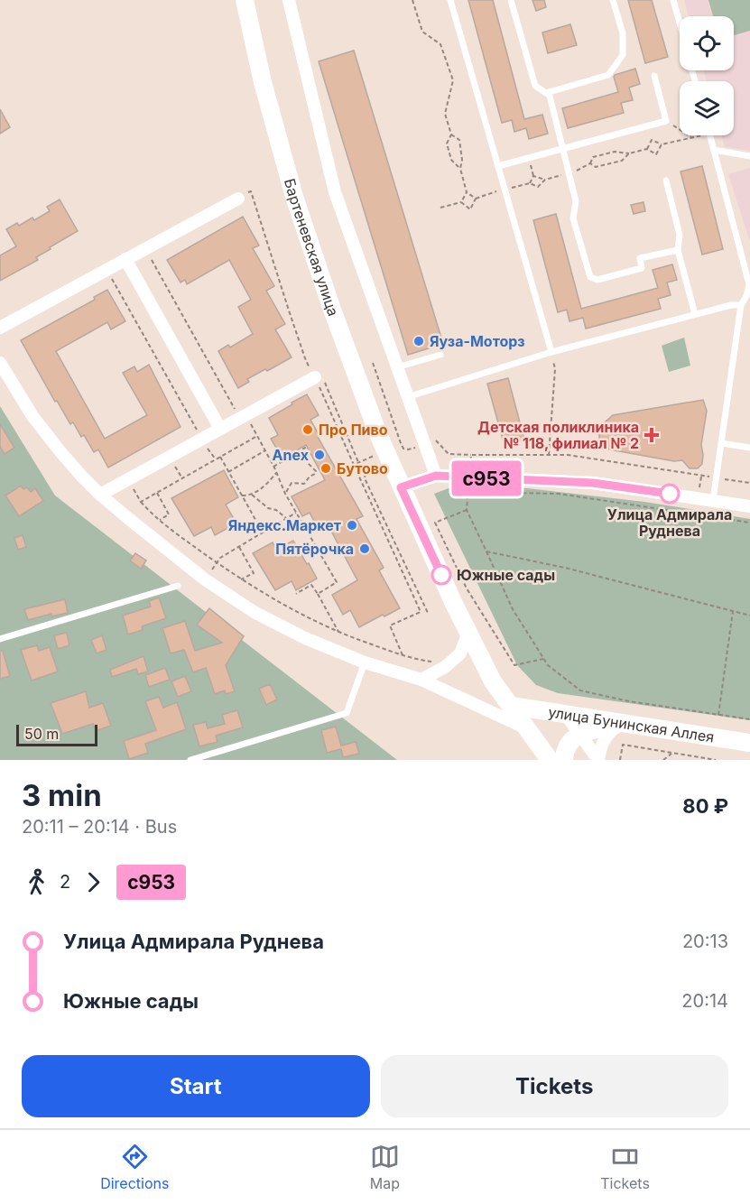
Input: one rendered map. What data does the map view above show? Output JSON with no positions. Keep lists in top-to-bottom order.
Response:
{
  "streets": {
    "main road": ["Бартеневская улица", "улица Бунинская Аллея"]
  },
  "crossings": [
    ["Бартеневская улица", "улица Бунинская Аллея"]
  ],
  "places": {
    "other": [
      "Яуза-Моторз",
      "Про Пиво",
      "Anex",
      "Бутово",
      "Улица Адмирала Руднева",
      "Яндекс.Маркет",
      "Пятёрочка",
      "Южные сады"
    ],
    "health": ["Детская поликлиника № 118, филиал № 2"]
  },
  "lines": ["bus line с953"],
  "scale_bar": "50 m",
  "page": {
    "on_map": "с953",
    "scale": "50 m",
    "heading": ["3 min", "20:11 – 20:14 · Bus", "80 ₽"],
    "legs": ["2", "с953"],
    "list": [
      {
        "name": "Улица Адмирала Руднева",
        "value": "20:13"
      },
      {
        "name": "Южные сады",
        "value": "20:14"
      }
    ],
    "buttons": ["Start", "Tickets"],
    "tabs": ["Directions", "Map", "Tickets"]
  }
}
